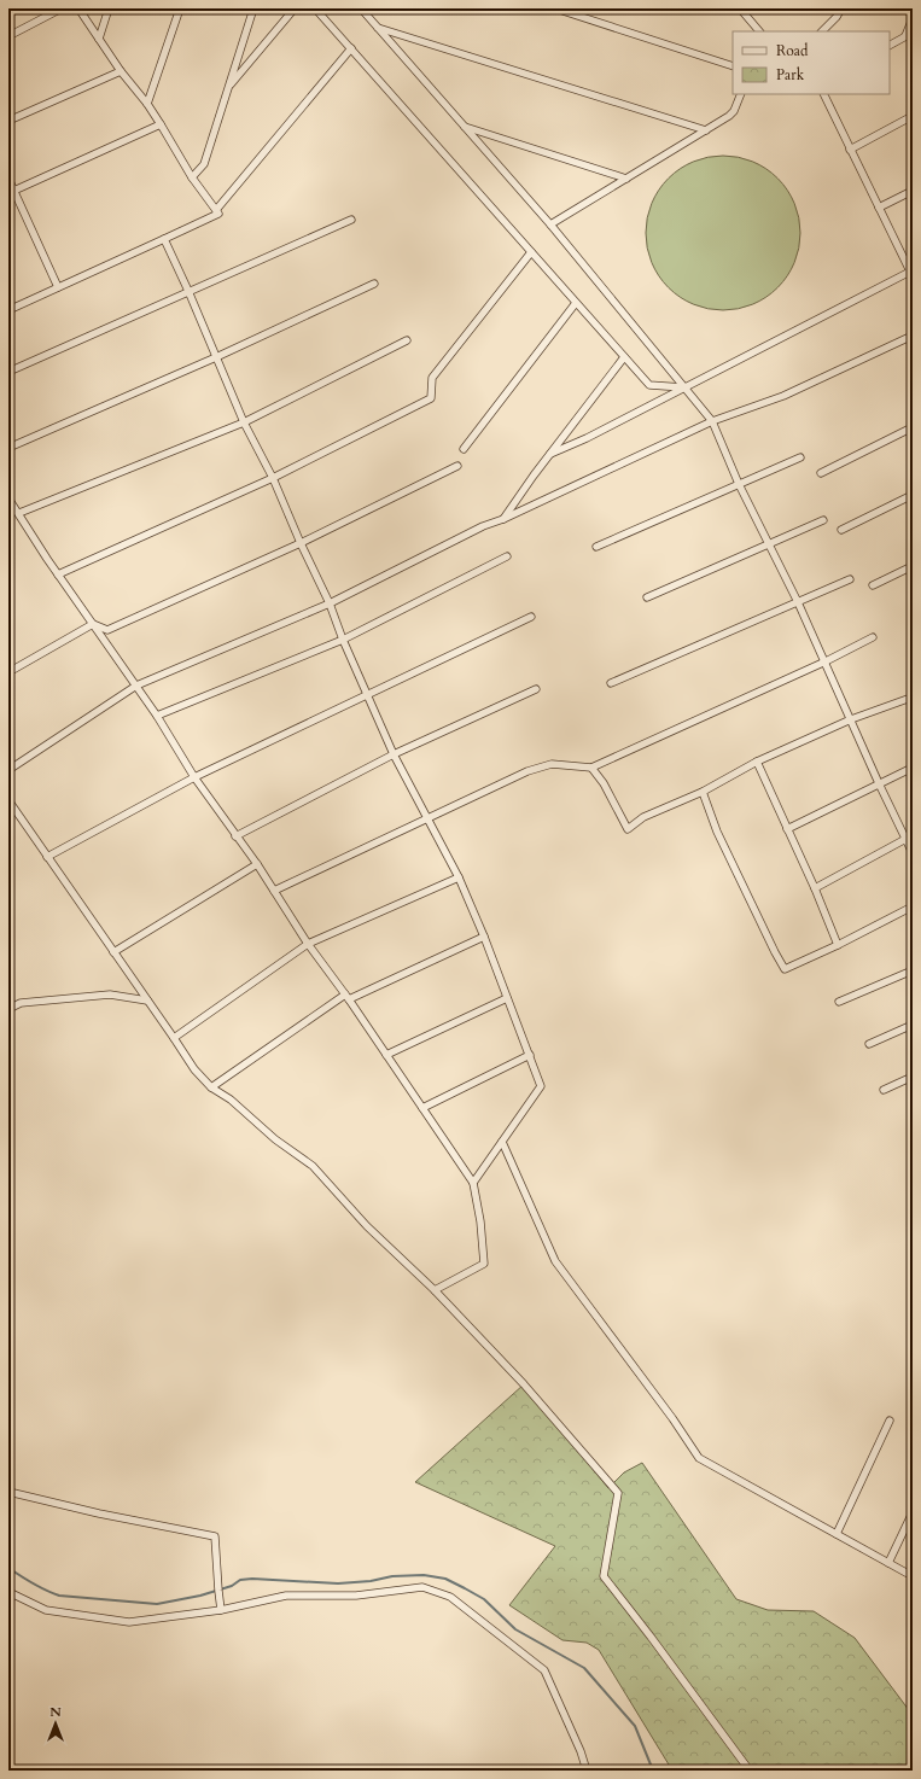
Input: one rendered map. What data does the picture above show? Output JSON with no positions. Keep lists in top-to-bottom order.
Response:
{
  "legend": ["Road", "Park"],
  "north": "top"
}
